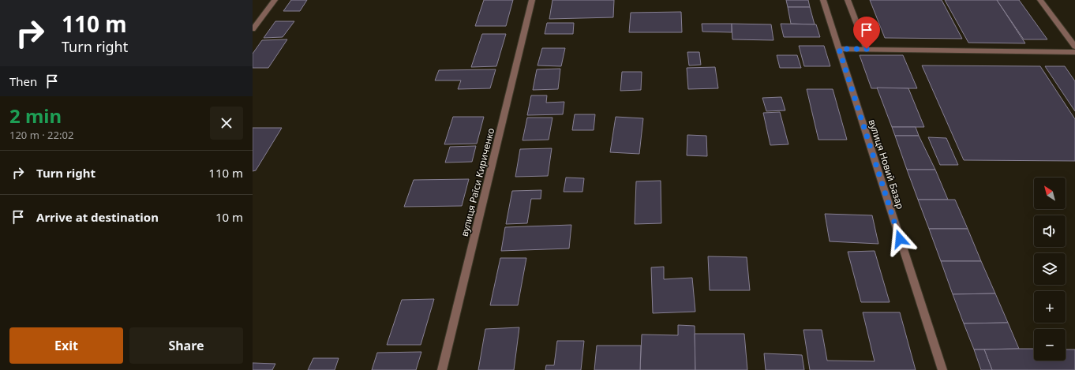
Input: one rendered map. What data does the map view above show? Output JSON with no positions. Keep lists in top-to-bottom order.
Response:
{
  "streets": {
    "street": ["вулиця Новий Базар", "вулиця Раїси Кириченко"]
  },
  "north": "top left",
  "page": {
    "turn": ["110 m", "Turn right"],
    "then": "Then",
    "heading": ["2 min", "120 m · 22:02"],
    "list": [
      {
        "name": "Turn right",
        "value": "110 m"
      },
      {
        "name": "Arrive at destination",
        "value": "10 m"
      }
    ],
    "map_buttons": ["+", "−"],
    "buttons": ["Exit", "Share"]
  }
}
